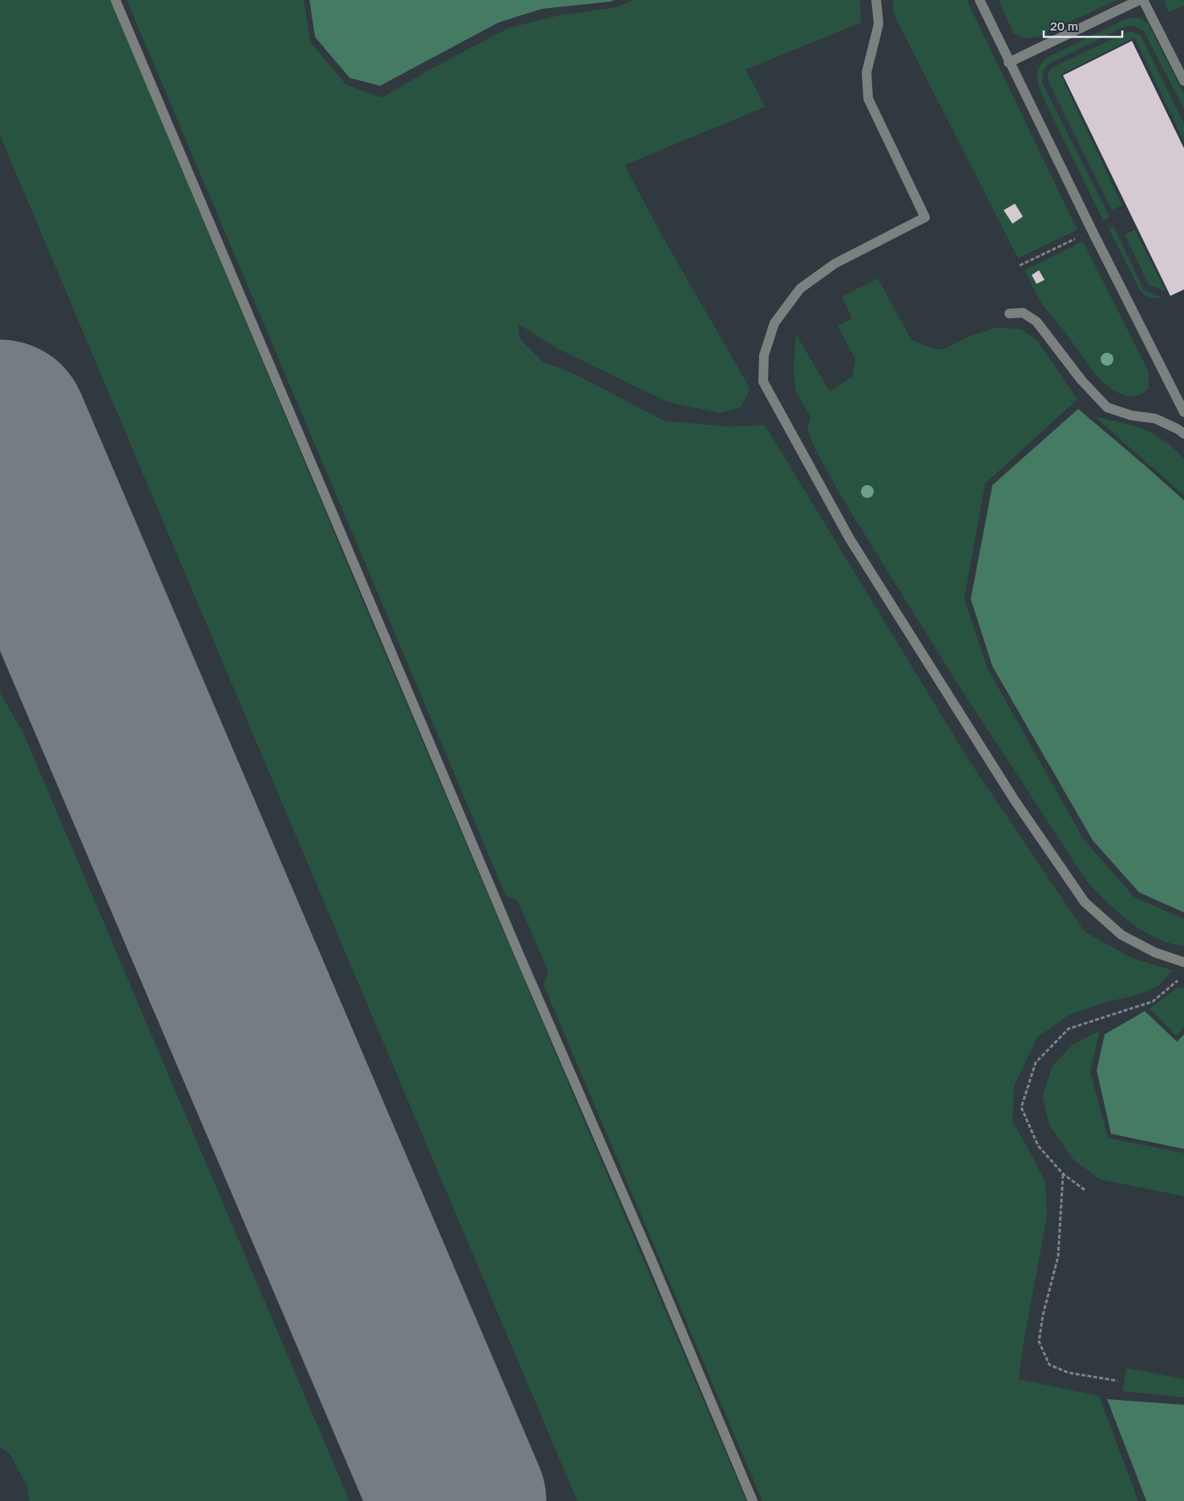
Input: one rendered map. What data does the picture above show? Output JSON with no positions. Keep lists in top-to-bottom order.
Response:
{
  "scale_bar": "20 m"
}
